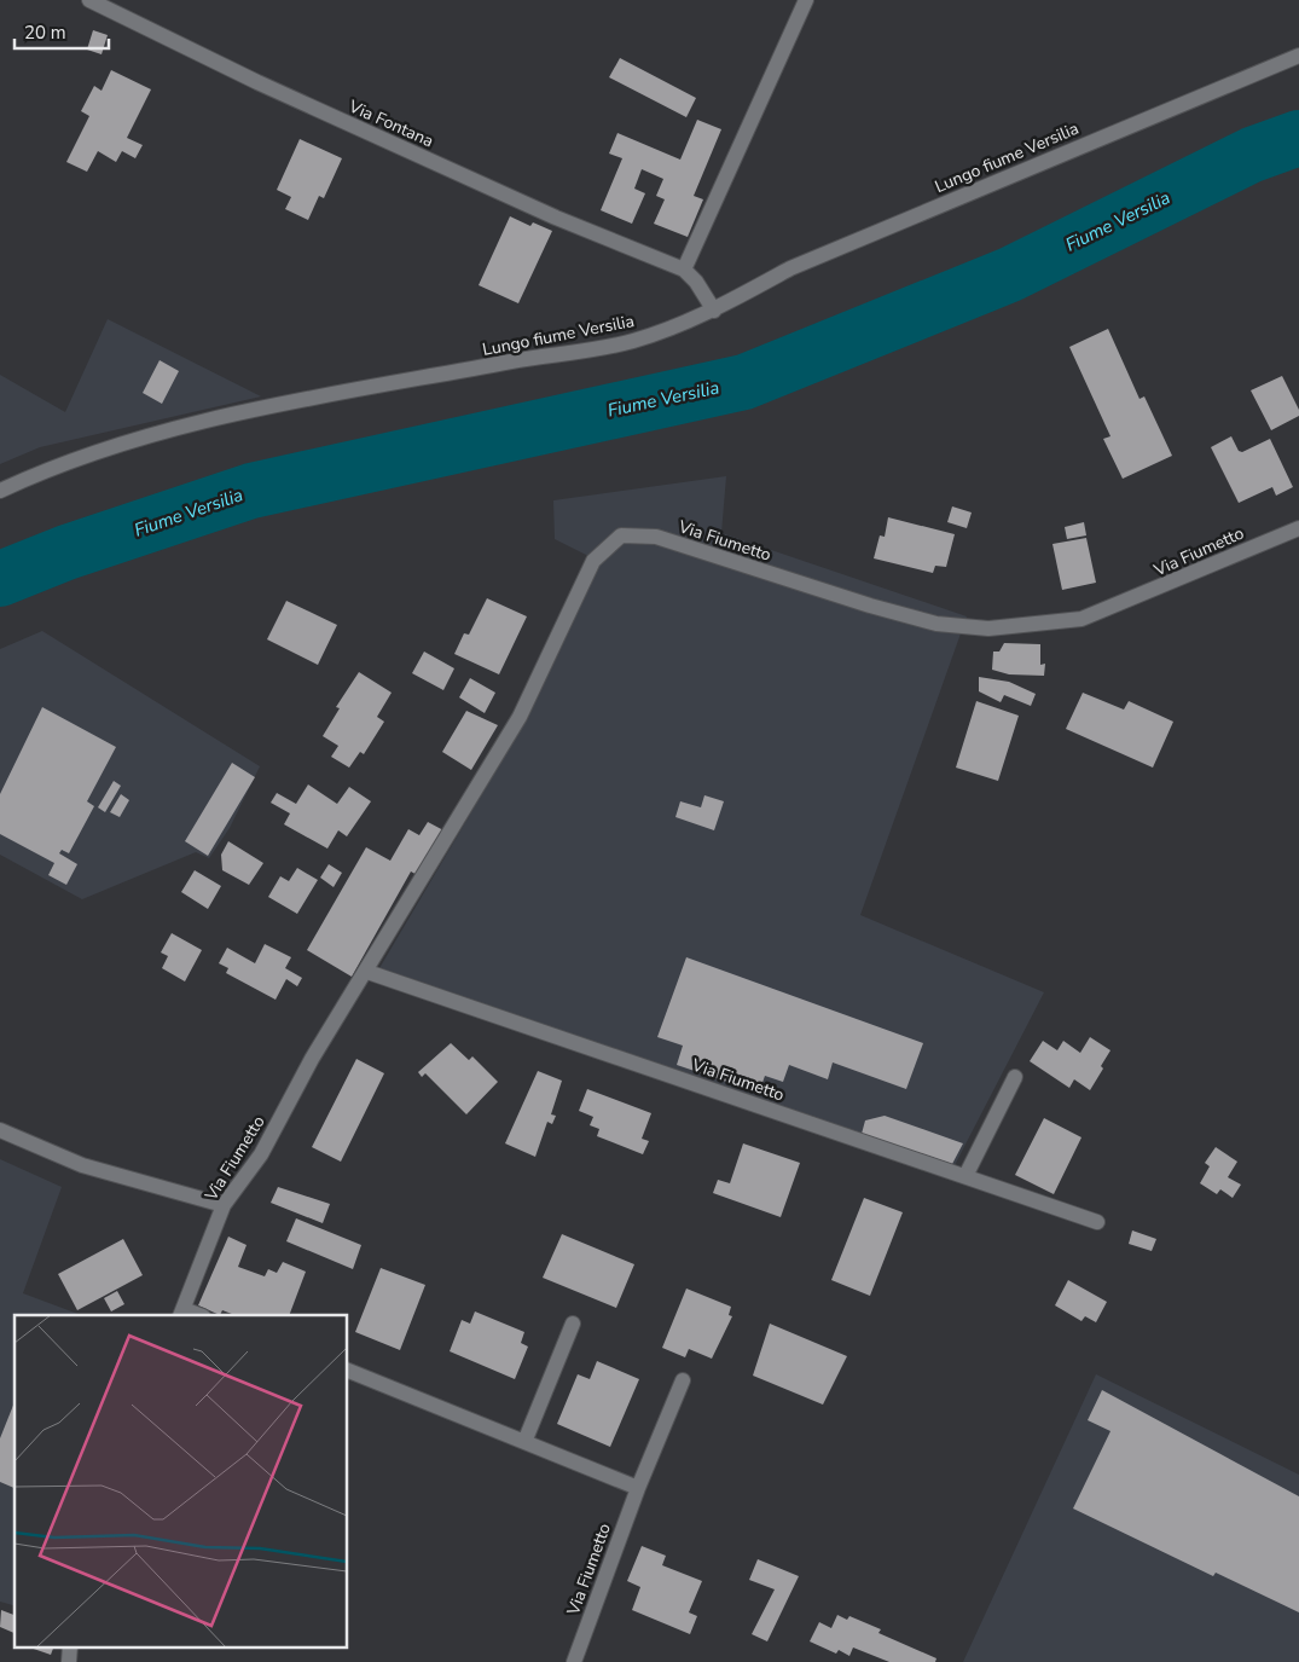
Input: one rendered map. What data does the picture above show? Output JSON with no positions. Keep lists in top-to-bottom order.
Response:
{
  "streets": {
    "street": ["Via Fontana", "Lungo fiume Versilia", "Via Fiumetto"]
  },
  "crossings": [
    ["Via Fontana", "Lungo fiume Versilia"]
  ],
  "water": ["Fiume Versilia"],
  "scale_bar": "20 m"
}
